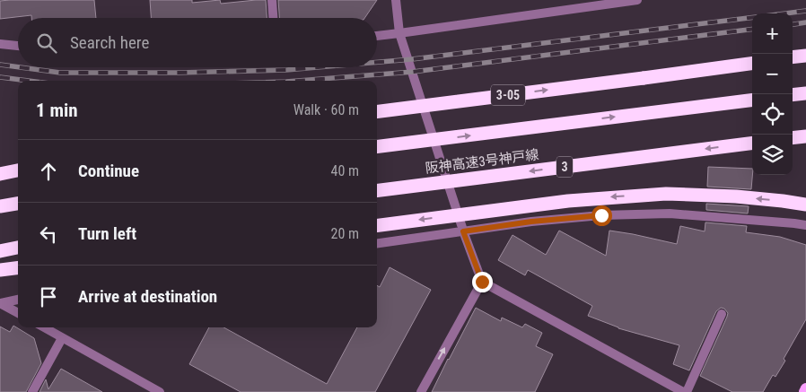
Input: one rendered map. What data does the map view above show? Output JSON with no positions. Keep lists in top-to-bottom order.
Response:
{
  "streets": {
    "highway": ["3-05", "阪神高速3号神戸線", "3"]
  },
  "page": {
    "map_buttons": ["+", "−"],
    "search": "Search here",
    "heading": ["1 min", "Walk · 60 m"],
    "list": [
      ["Continue", "40 m"],
      ["Turn left", "20 m"],
      "Arrive at destination"
    ]
  }
}
